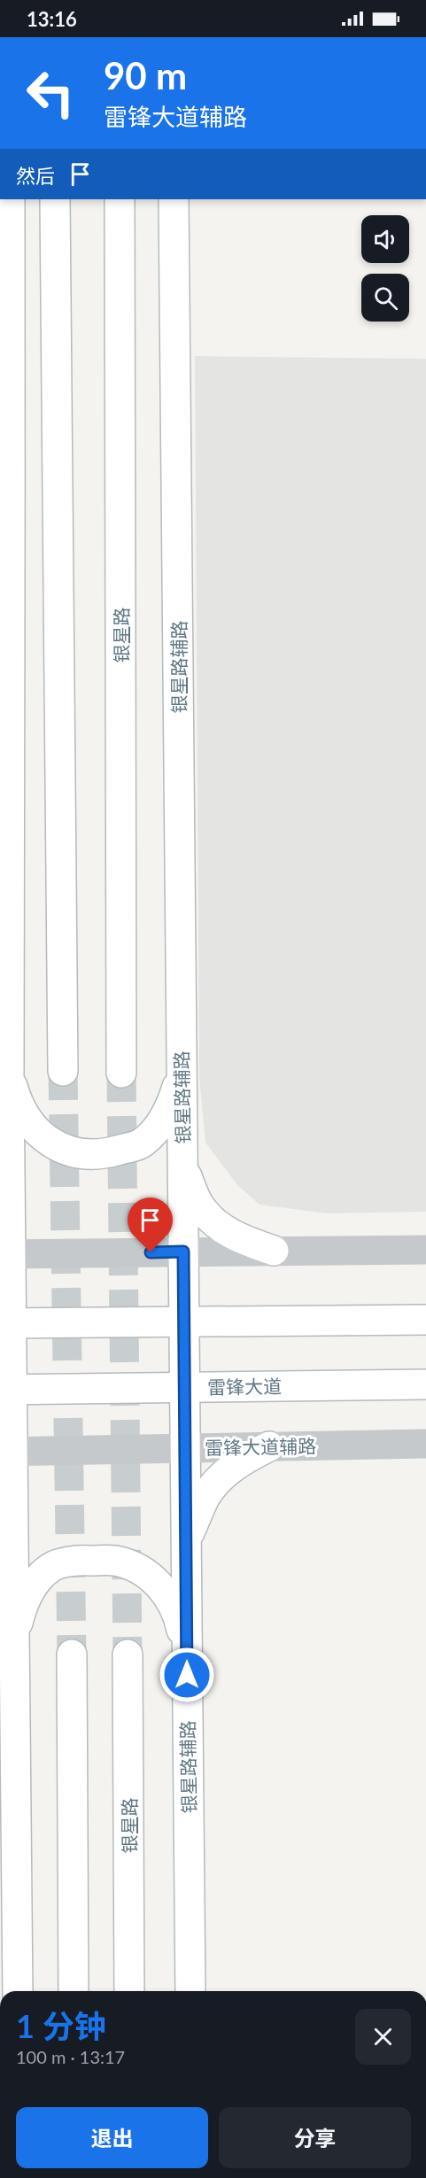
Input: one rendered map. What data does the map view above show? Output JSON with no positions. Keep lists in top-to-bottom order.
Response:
{
  "streets": {
    "main road": ["银星路", "银星路辅路", "雷锋大道"],
    "street": ["雷锋大道辅路"]
  },
  "crossings": [
    ["银星路辅路", "雷锋大道"],
    ["银星路辅路", "雷锋大道辅路"]
  ],
  "page": {
    "status": "13:16",
    "turn": ["90 m", "雷锋大道辅路"],
    "then": "然后",
    "heading": ["1 分钟", "100 m · 13:17"],
    "buttons": ["退出", "分享"]
  }
}
